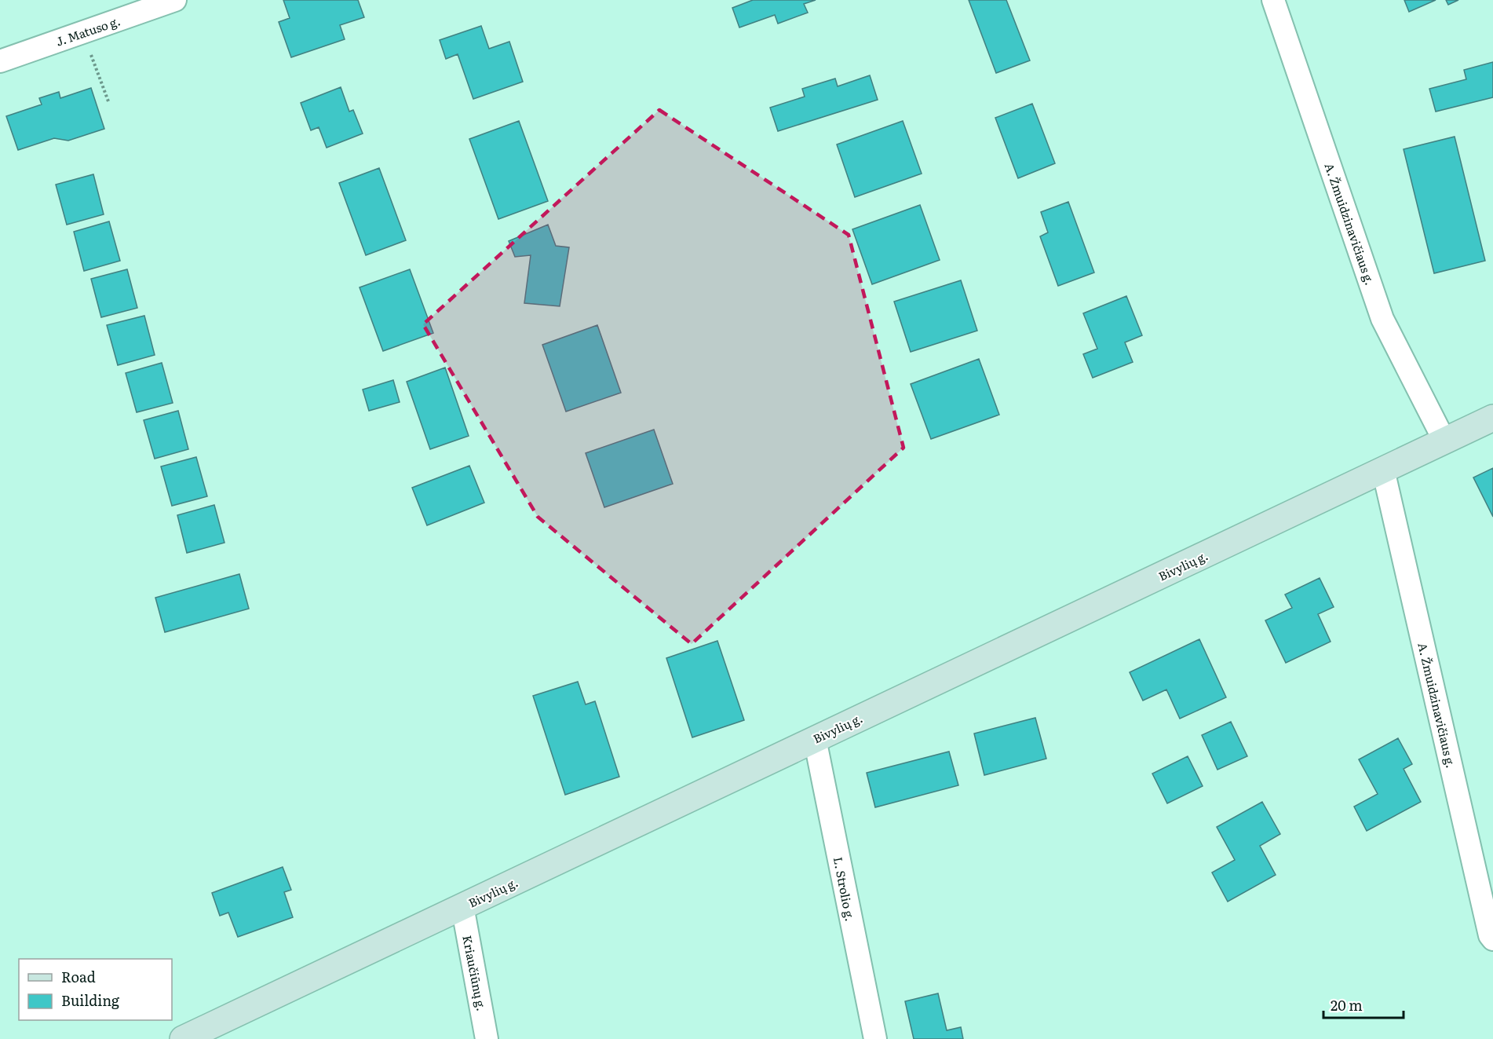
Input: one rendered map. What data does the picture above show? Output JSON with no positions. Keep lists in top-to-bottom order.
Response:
{
  "streets": {
    "street": [
      "J. Matuso g.",
      "A. Žmuidzinavičiaus g.",
      "Bivylių g.",
      "L. Strolio g.",
      "Kriaučiūnų g."
    ]
  },
  "crossings": [
    ["A. Žmuidzinavičiaus g.", "Bivylių g."],
    ["Bivylių g.", "L. Strolio g."],
    ["Bivylių g.", "Kriaučiūnų g."]
  ],
  "legend": ["Road", "Building"],
  "scale_bar": "20 m"
}
